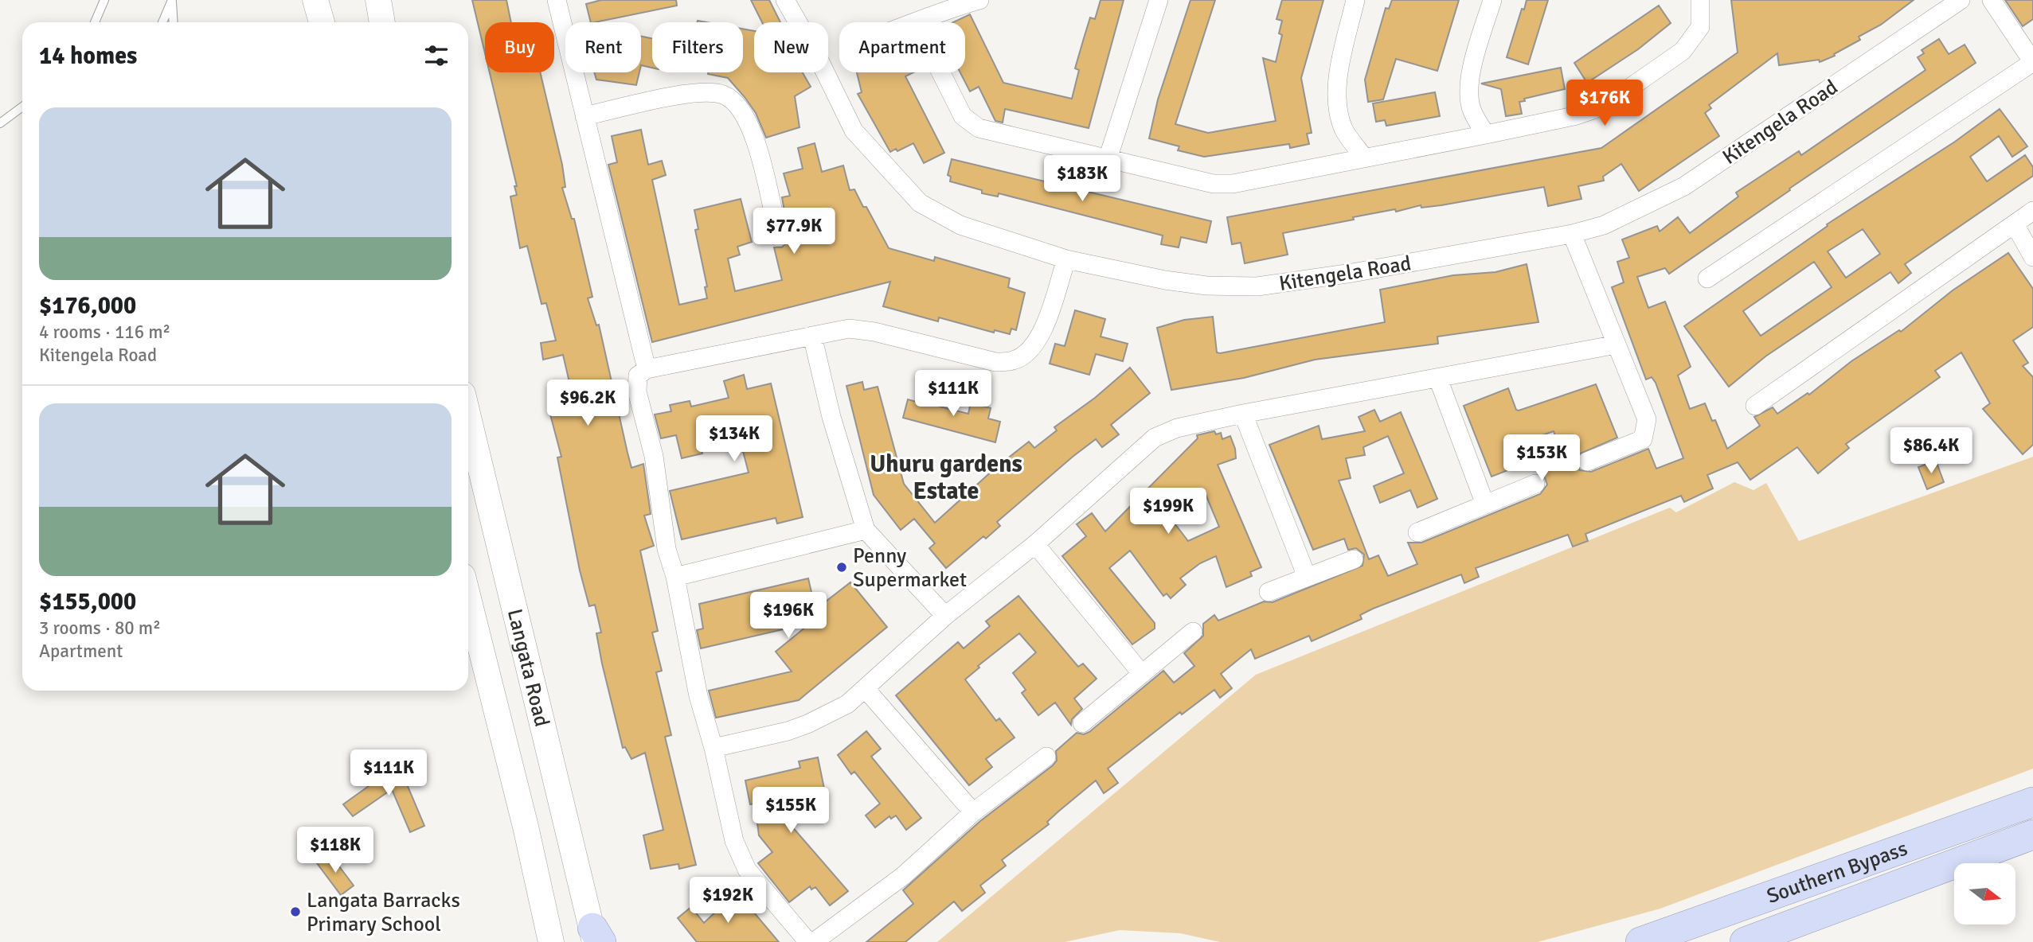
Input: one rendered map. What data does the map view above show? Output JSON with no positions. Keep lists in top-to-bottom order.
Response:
{
  "streets": {
    "highway": ["Southern Bypass"],
    "main road": ["Langata Road"],
    "street": ["Kitengela Road"]
  },
  "districts": ["Uhuru gardens Estate"],
  "places": ["Penny Supermarket", "Langata Barracks Primary School"],
  "north": "right",
  "page": {
    "chip": [
      "Buy",
      "Rent",
      "Filters",
      "New",
      "Apartment"
    ],
    "heading": "14 homes",
    "price": [
      "$176K",
      "$183K",
      "$77.9K",
      "$111K",
      "$96.2K",
      "$134K",
      "$86.4K",
      "$153K",
      "$199K",
      "$196K",
      "$111K",
      "$155K",
      "$118K",
      "$192K"
    ],
    "list": [
      {
        "name": "$176,000",
        "note": "4 rooms · 116 m² · Kitengela Road"
      },
      {
        "name": "$155,000",
        "note": "3 rooms · 80 m² · Apartment"
      }
    ]
  }
}
